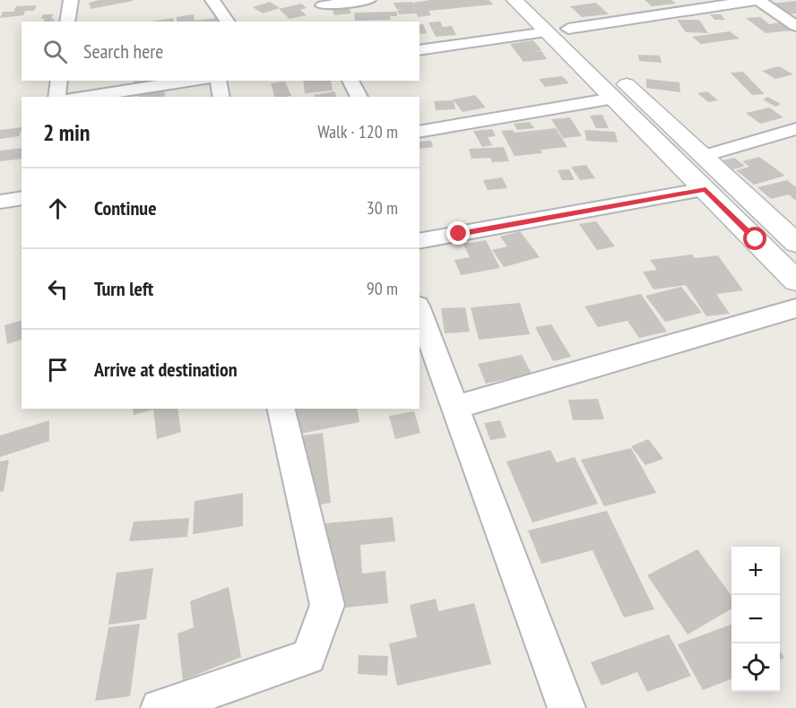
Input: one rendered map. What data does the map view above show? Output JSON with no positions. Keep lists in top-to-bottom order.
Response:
{
  "page": {
    "search": "Search here",
    "heading": ["2 min", "Walk · 120 m"],
    "list": [
      ["Continue", "30 m"],
      ["Turn left", "90 m"],
      "Arrive at destination"
    ],
    "map_buttons": ["+", "−"]
  }
}
